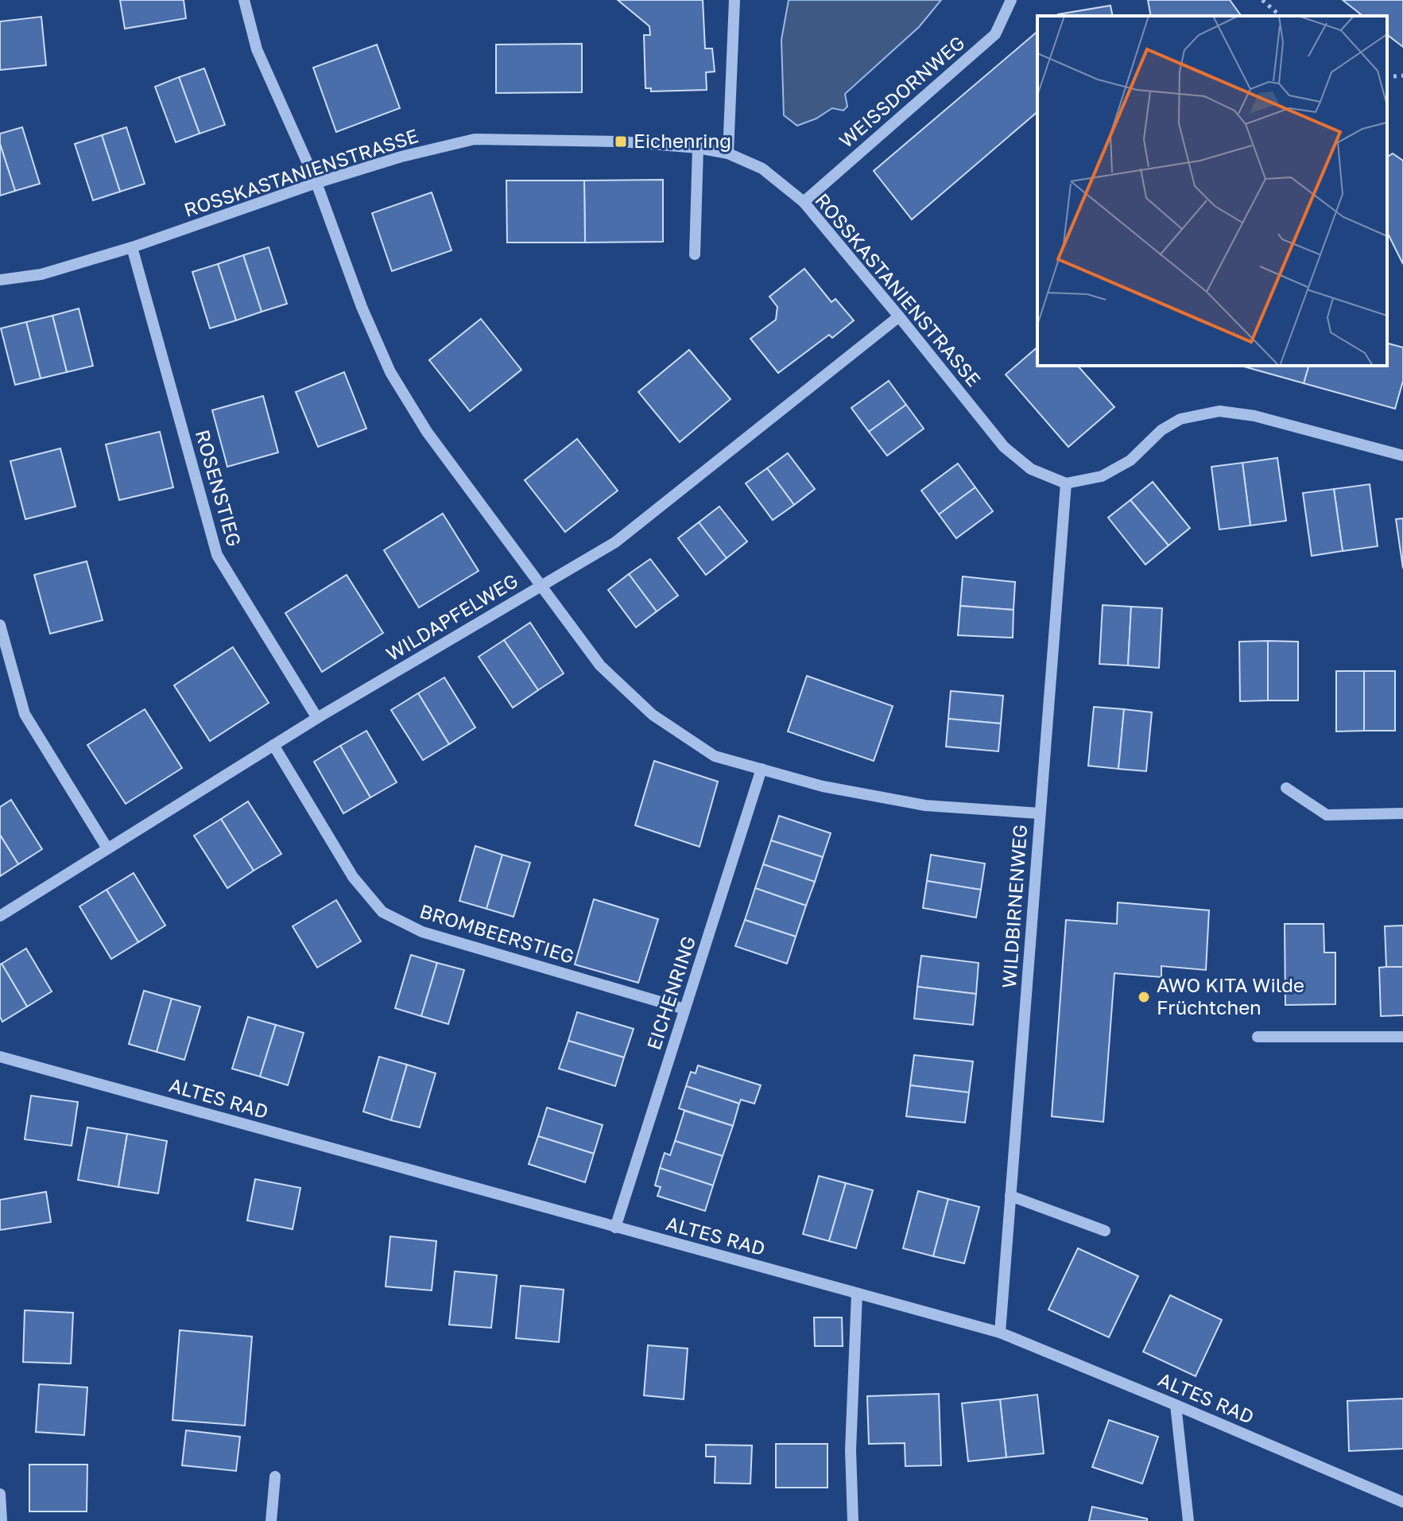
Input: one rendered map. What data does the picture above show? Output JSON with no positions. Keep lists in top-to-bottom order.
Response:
{
  "streets": {
    "street": [
      "WEISSDORNWEG",
      "ROSSKASTANIENSTRASSE",
      "ROSENSTIEG",
      "WILDAPFELWEG",
      "WILDBIRNENWEG",
      "BROMBEERSTIEG",
      "EICHENRING",
      "ALTES RAD"
    ]
  },
  "crossings": [
    ["WEISSDORNWEG", "ROSSKASTANIENSTRASSE"],
    ["ROSSKASTANIENSTRASSE", "ROSENSTIEG"],
    ["ROSSKASTANIENSTRASSE", "WILDAPFELWEG"],
    ["ROSSKASTANIENSTRASSE", "WILDBIRNENWEG"],
    ["ROSENSTIEG", "WILDAPFELWEG"],
    ["WILDAPFELWEG", "BROMBEERSTIEG"],
    ["WILDBIRNENWEG", "ALTES RAD"],
    ["BROMBEERSTIEG", "EICHENRING"],
    ["EICHENRING", "ALTES RAD"]
  ],
  "places": {
    "transit": ["Eichenring"],
    "other": ["AWO KITA Wilde Früchtchen"]
  }
}
